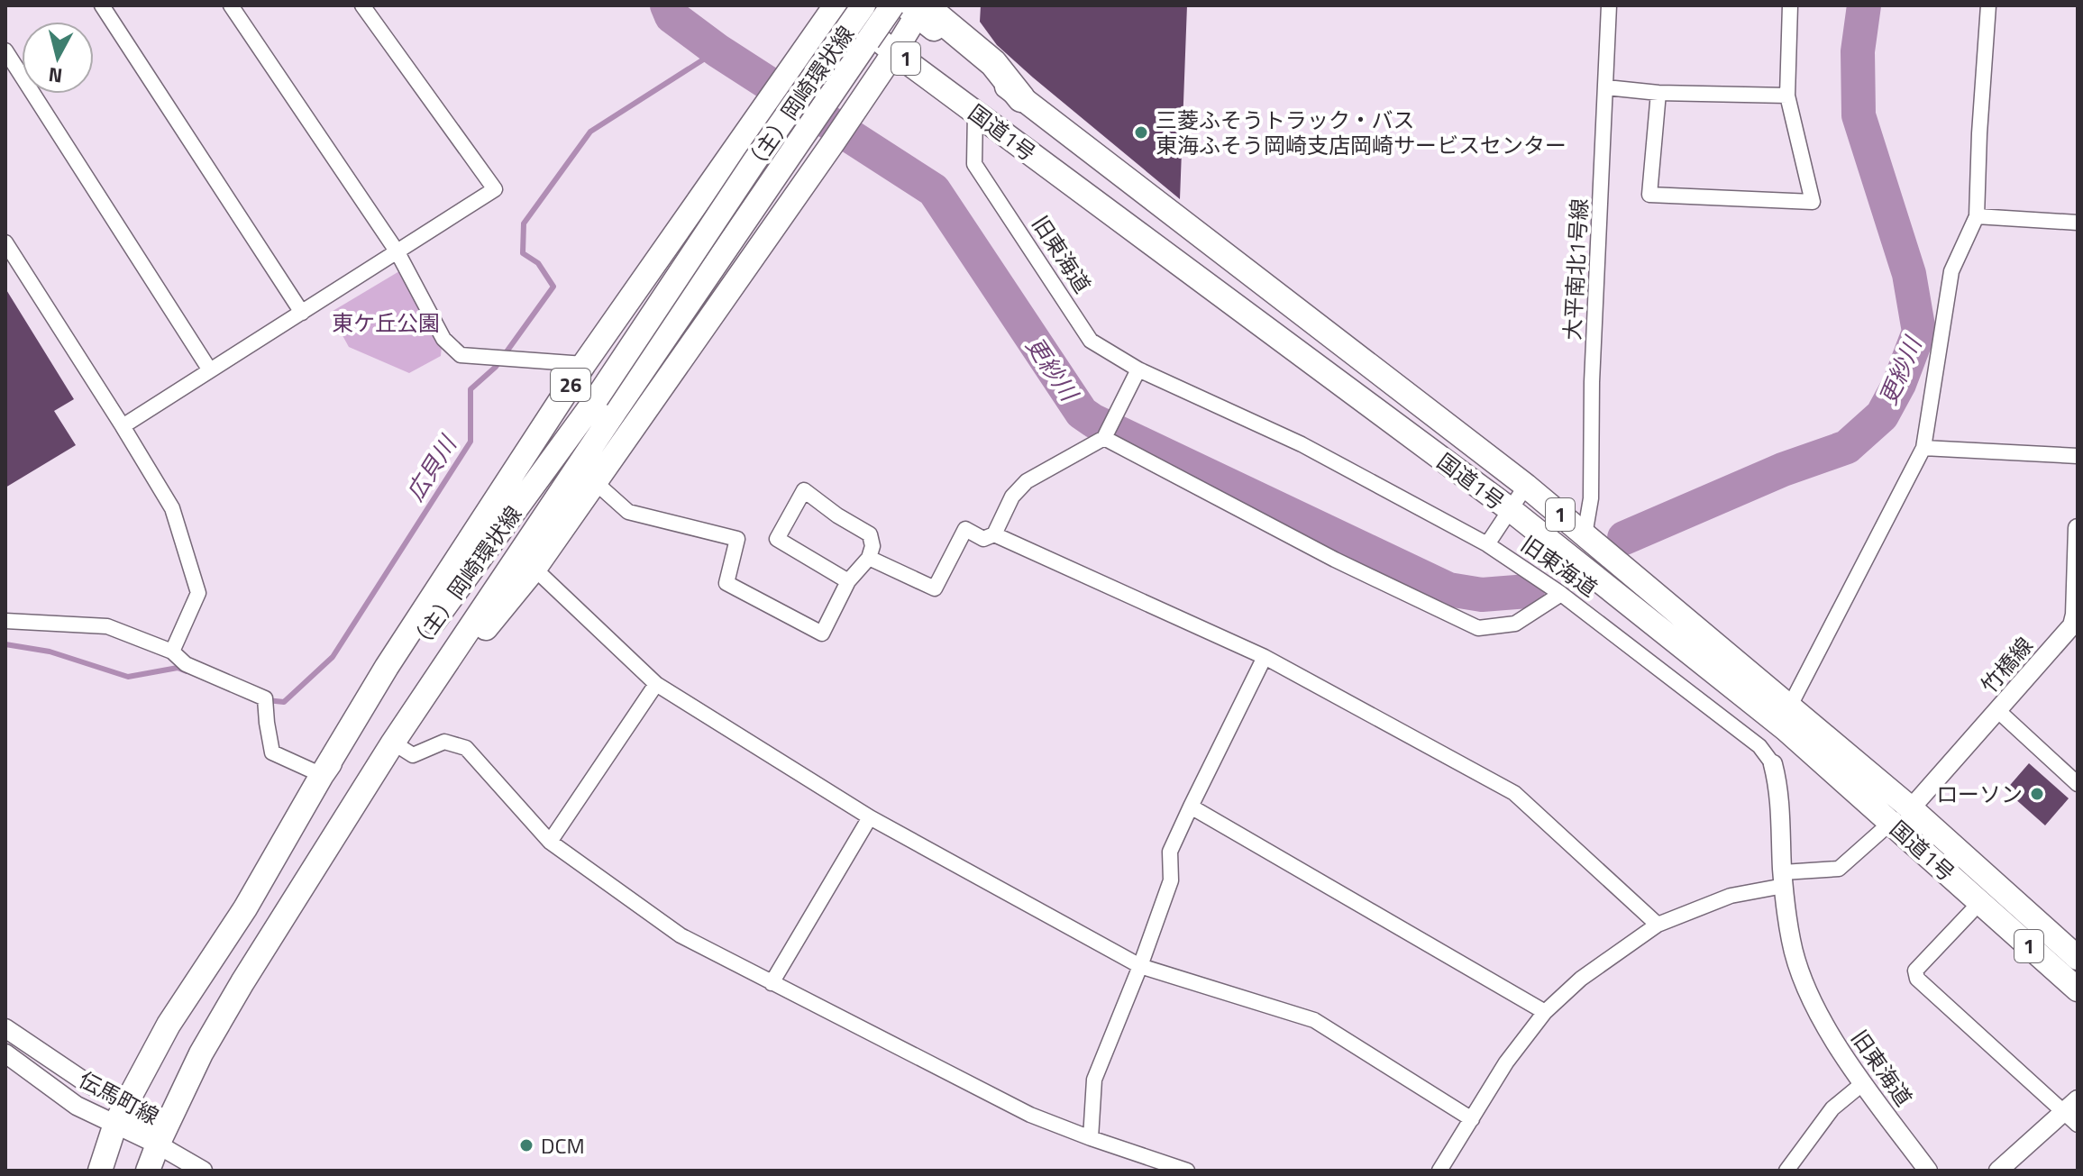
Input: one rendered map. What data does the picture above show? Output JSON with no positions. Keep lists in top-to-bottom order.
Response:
{
  "streets": {
    "main road": [
      "1",
      "（主）岡崎環状線",
      "国道1号",
      "26"
    ],
    "street": [
      "旧東海道",
      "大平南北1号線",
      "竹橋線",
      "伝馬町線"
    ]
  },
  "crossings": [
    ["（主）岡崎環状線", "26"],
    ["（主）岡崎環状線", "伝馬町線"],
    ["国道1号", "旧東海道"],
    ["国道1号", "大平南北1号線"],
    ["国道1号", "26"],
    ["国道1号", "竹橋線"]
  ],
  "water": ["更紗川", "広貝川"],
  "parks": ["東ケ丘公園"],
  "places": ["三菱ふそうトラック・バス 東海ふそう岡崎支店岡崎サービスセンター", "ローソン", "DCM"],
  "north": "bottom"
}
